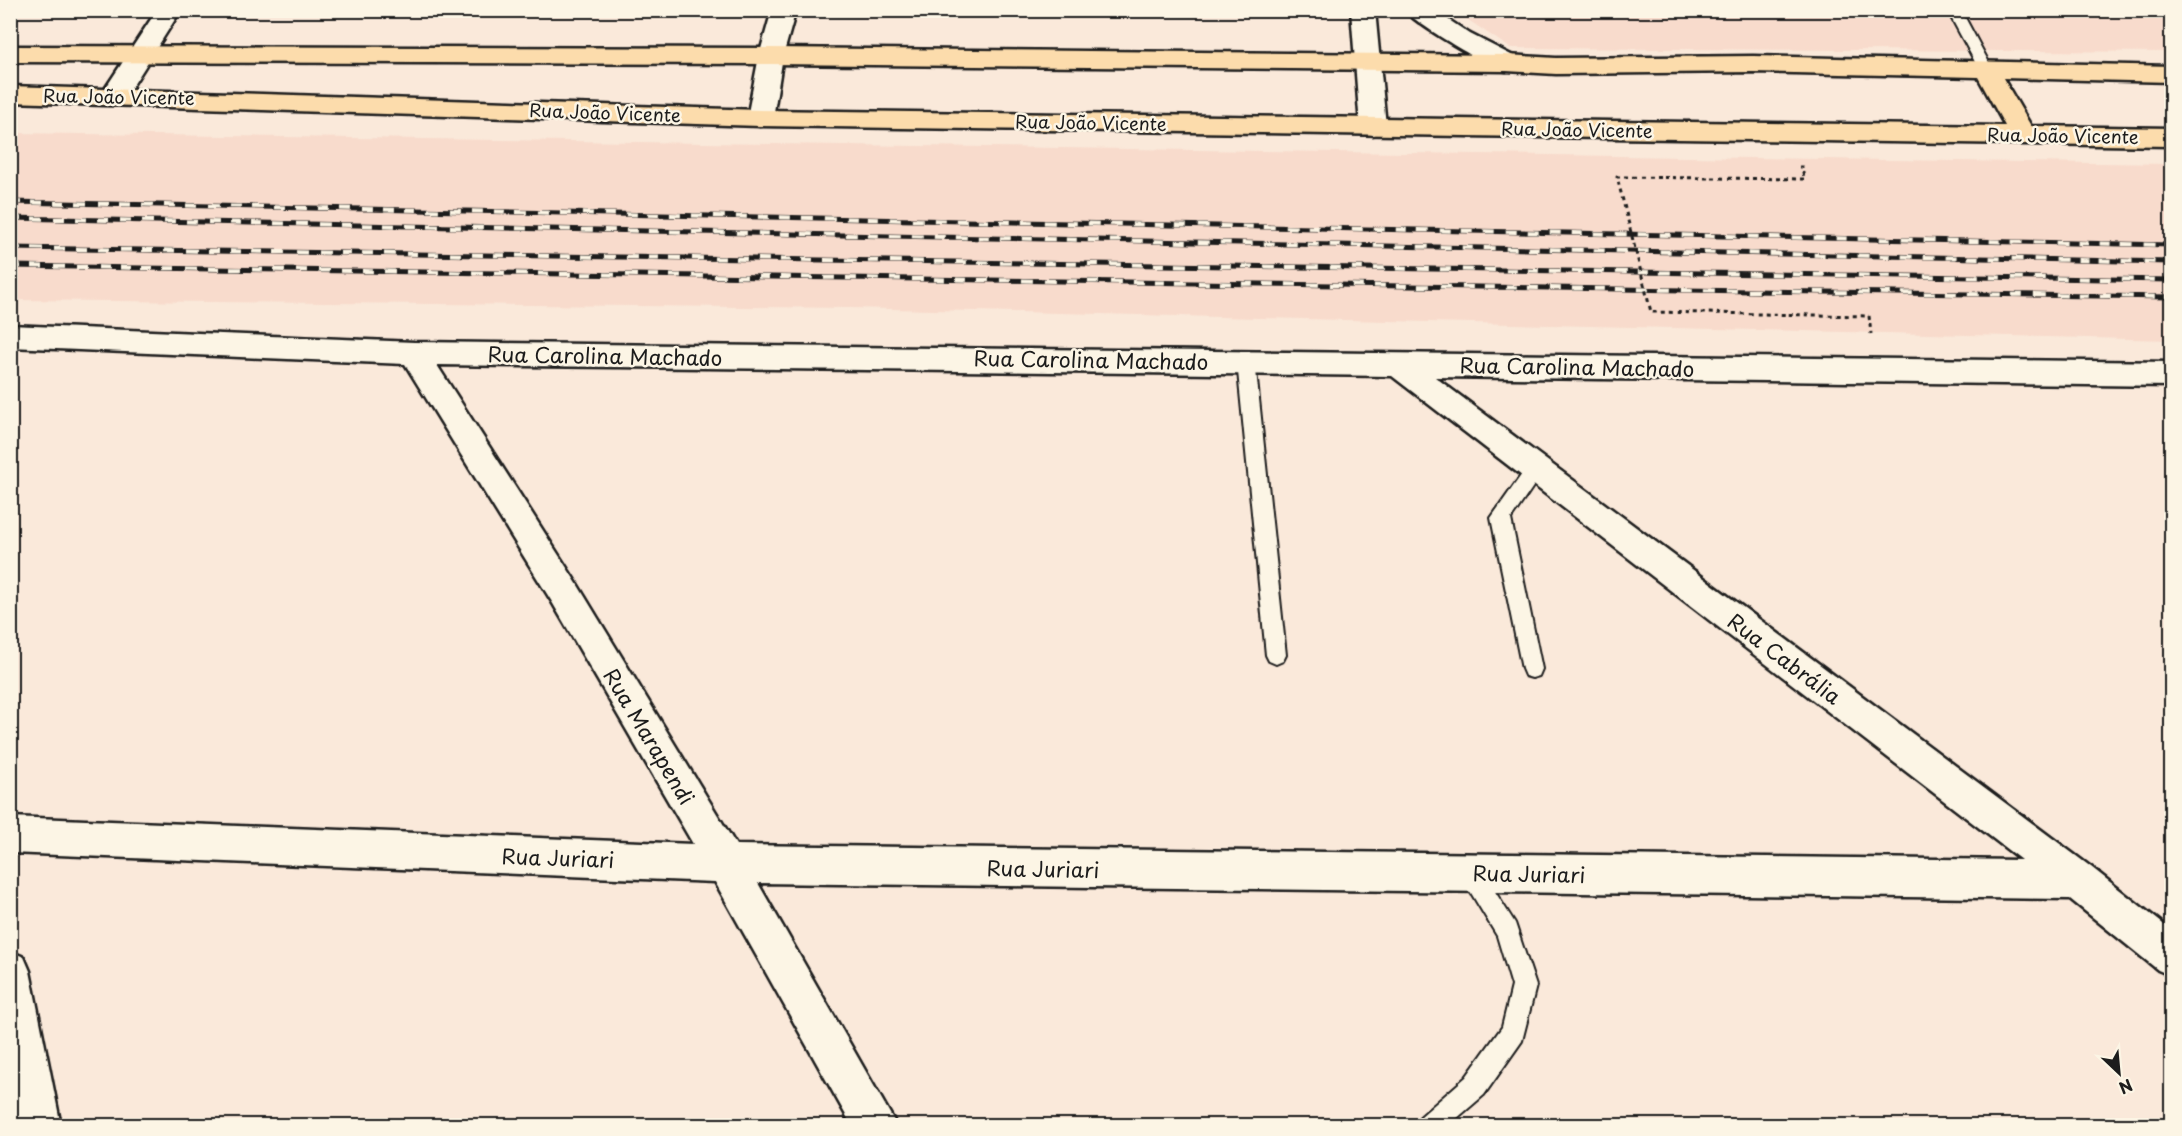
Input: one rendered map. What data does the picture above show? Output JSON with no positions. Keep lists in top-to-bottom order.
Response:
{
  "streets": {
    "main road": ["Rua João Vicente"],
    "street": [
      "Rua Carolina Machado",
      "Rua Cabrália",
      "Rua Marapendi",
      "Rua Juriari"
    ]
  },
  "crossings": [
    ["Rua Carolina Machado", "Rua Cabrália"],
    ["Rua Carolina Machado", "Rua Marapendi"],
    ["Rua Cabrália", "Rua Juriari"],
    ["Rua Marapendi", "Rua Juriari"]
  ],
  "north": "bottom right"
}
